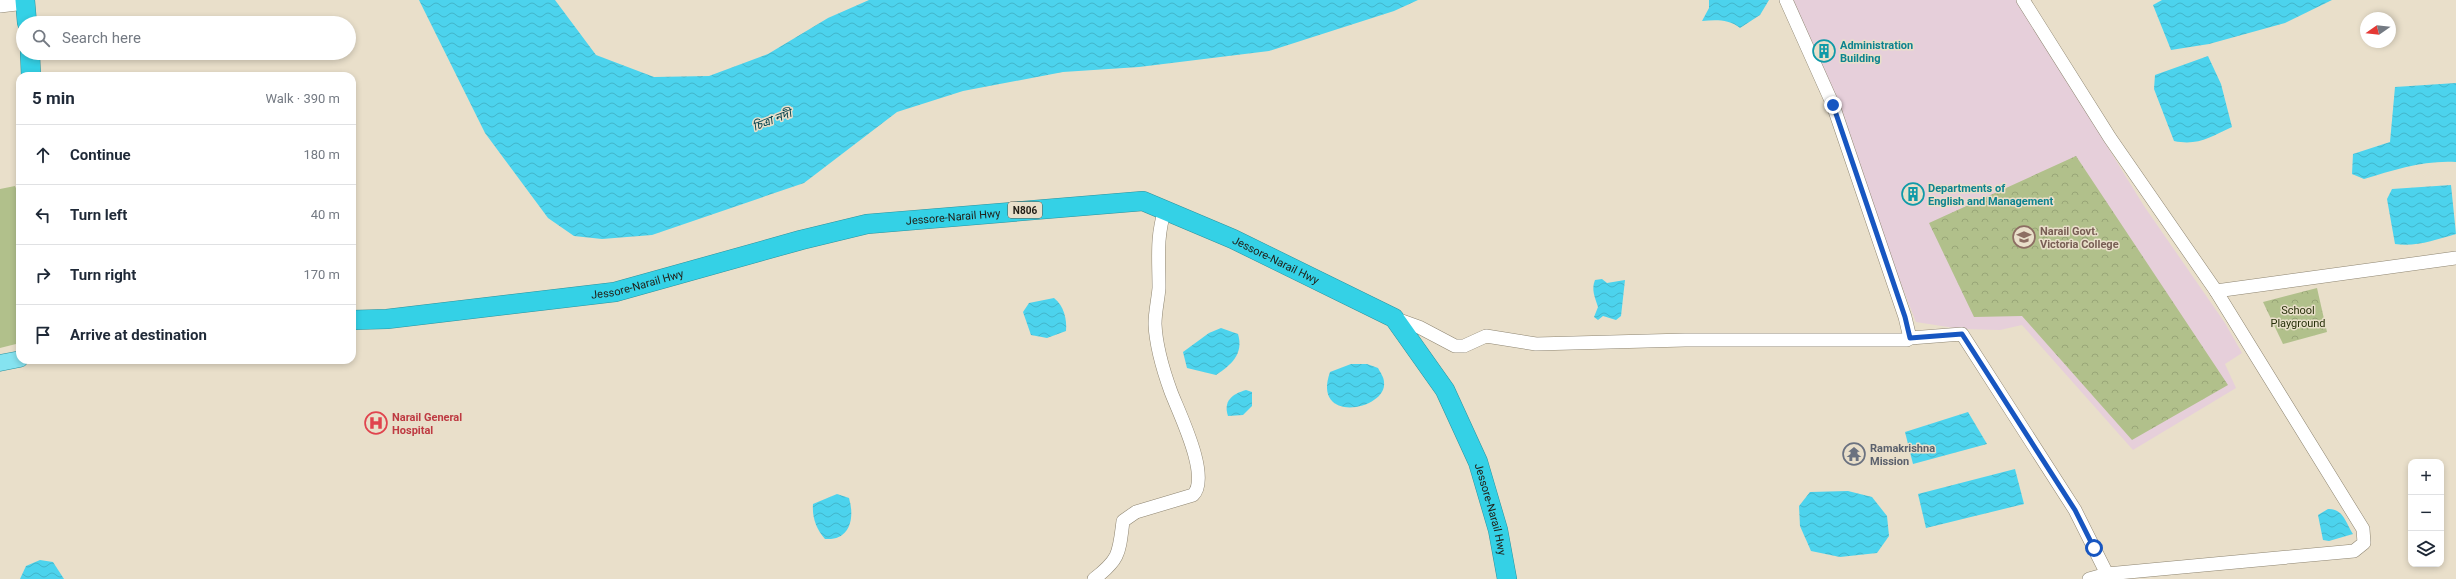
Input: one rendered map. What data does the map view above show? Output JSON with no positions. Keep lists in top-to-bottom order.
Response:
{
  "streets": {
    "highway": ["N806", "Jessore-Narail Hwy"]
  },
  "water": ["চিত্রা নদী"],
  "parks": ["School Playground"],
  "places": {
    "building": ["Administration Building", "Departments of English and Management"],
    "school or university": ["Narail Govt. Victoria College"],
    "hospital": ["Narail General Hospital"],
    "temple": ["Ramakrishna Mission"]
  },
  "north": "left",
  "page": {
    "search": "Search here",
    "heading": ["5 min", "Walk · 390 m"],
    "list": [
      ["Continue", "180 m"],
      ["Turn left", "40 m"],
      ["Turn right", "170 m"],
      "Arrive at destination"
    ],
    "map_buttons": ["+", "−"]
  }
}
